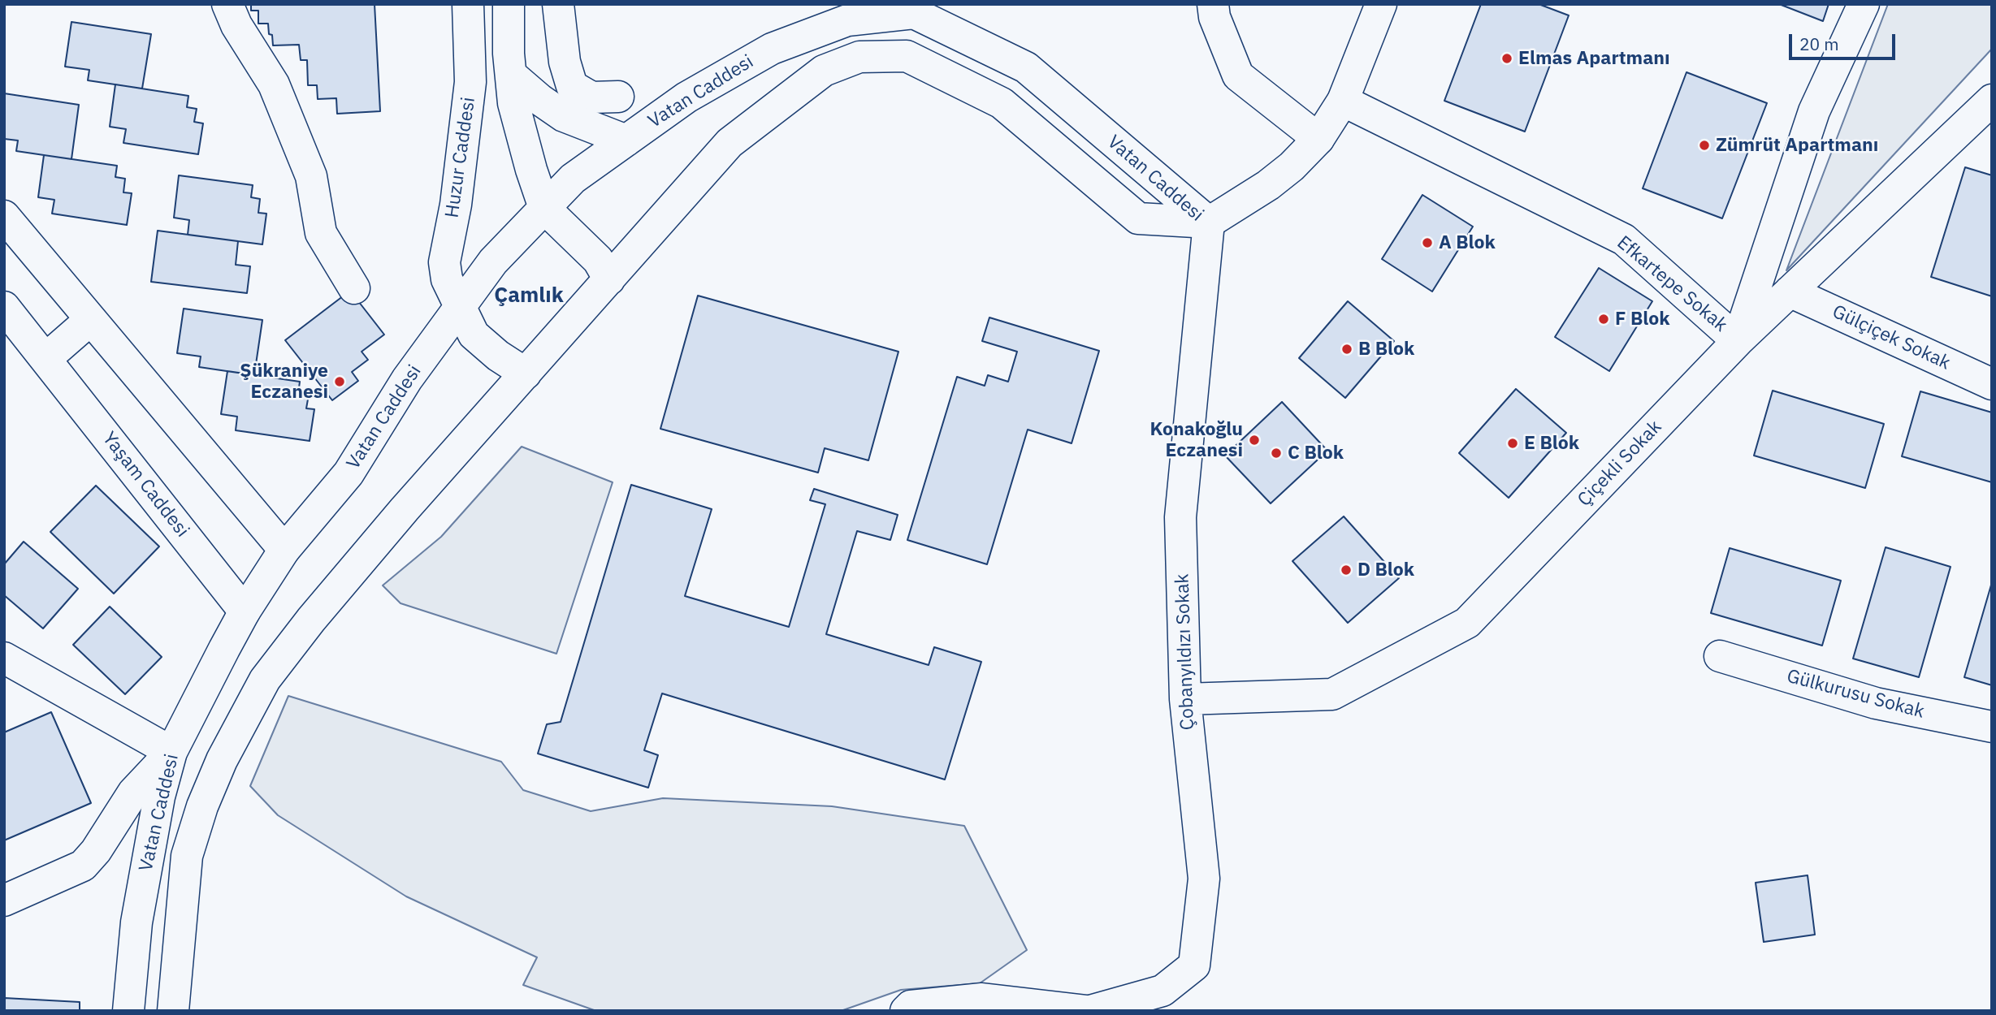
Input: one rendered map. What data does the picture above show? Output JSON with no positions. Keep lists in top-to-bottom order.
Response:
{
  "streets": {
    "street": [
      "Vatan Caddesi",
      "Huzur Caddesi",
      "Efkartepe Sokak",
      "Gülçiçek Sokak",
      "Çiçekli Sokak",
      "Yaşam Caddesi",
      "Çobanyıldızı Sokak",
      "Gülkurusu Sokak"
    ]
  },
  "crossings": [
    ["Vatan Caddesi", "Huzur Caddesi"],
    ["Vatan Caddesi", "Yaşam Caddesi"],
    ["Vatan Caddesi", "Çobanyıldızı Sokak"],
    ["Efkartepe Sokak", "Çiçekli Sokak"],
    ["Gülçiçek Sokak", "Çiçekli Sokak"],
    ["Çiçekli Sokak", "Çobanyıldızı Sokak"]
  ],
  "districts": ["Çamlık"],
  "places": [
    "Elmas Apartmanı",
    "Zümrüt Apartmanı",
    "A Blok",
    "F Blok",
    "B Blok",
    "Şükraniye Eczanesi",
    "Konakoğlu Eczanesi",
    "E Blok",
    "C Blok",
    "D Blok"
  ],
  "scale_bar": "20 m"
}
